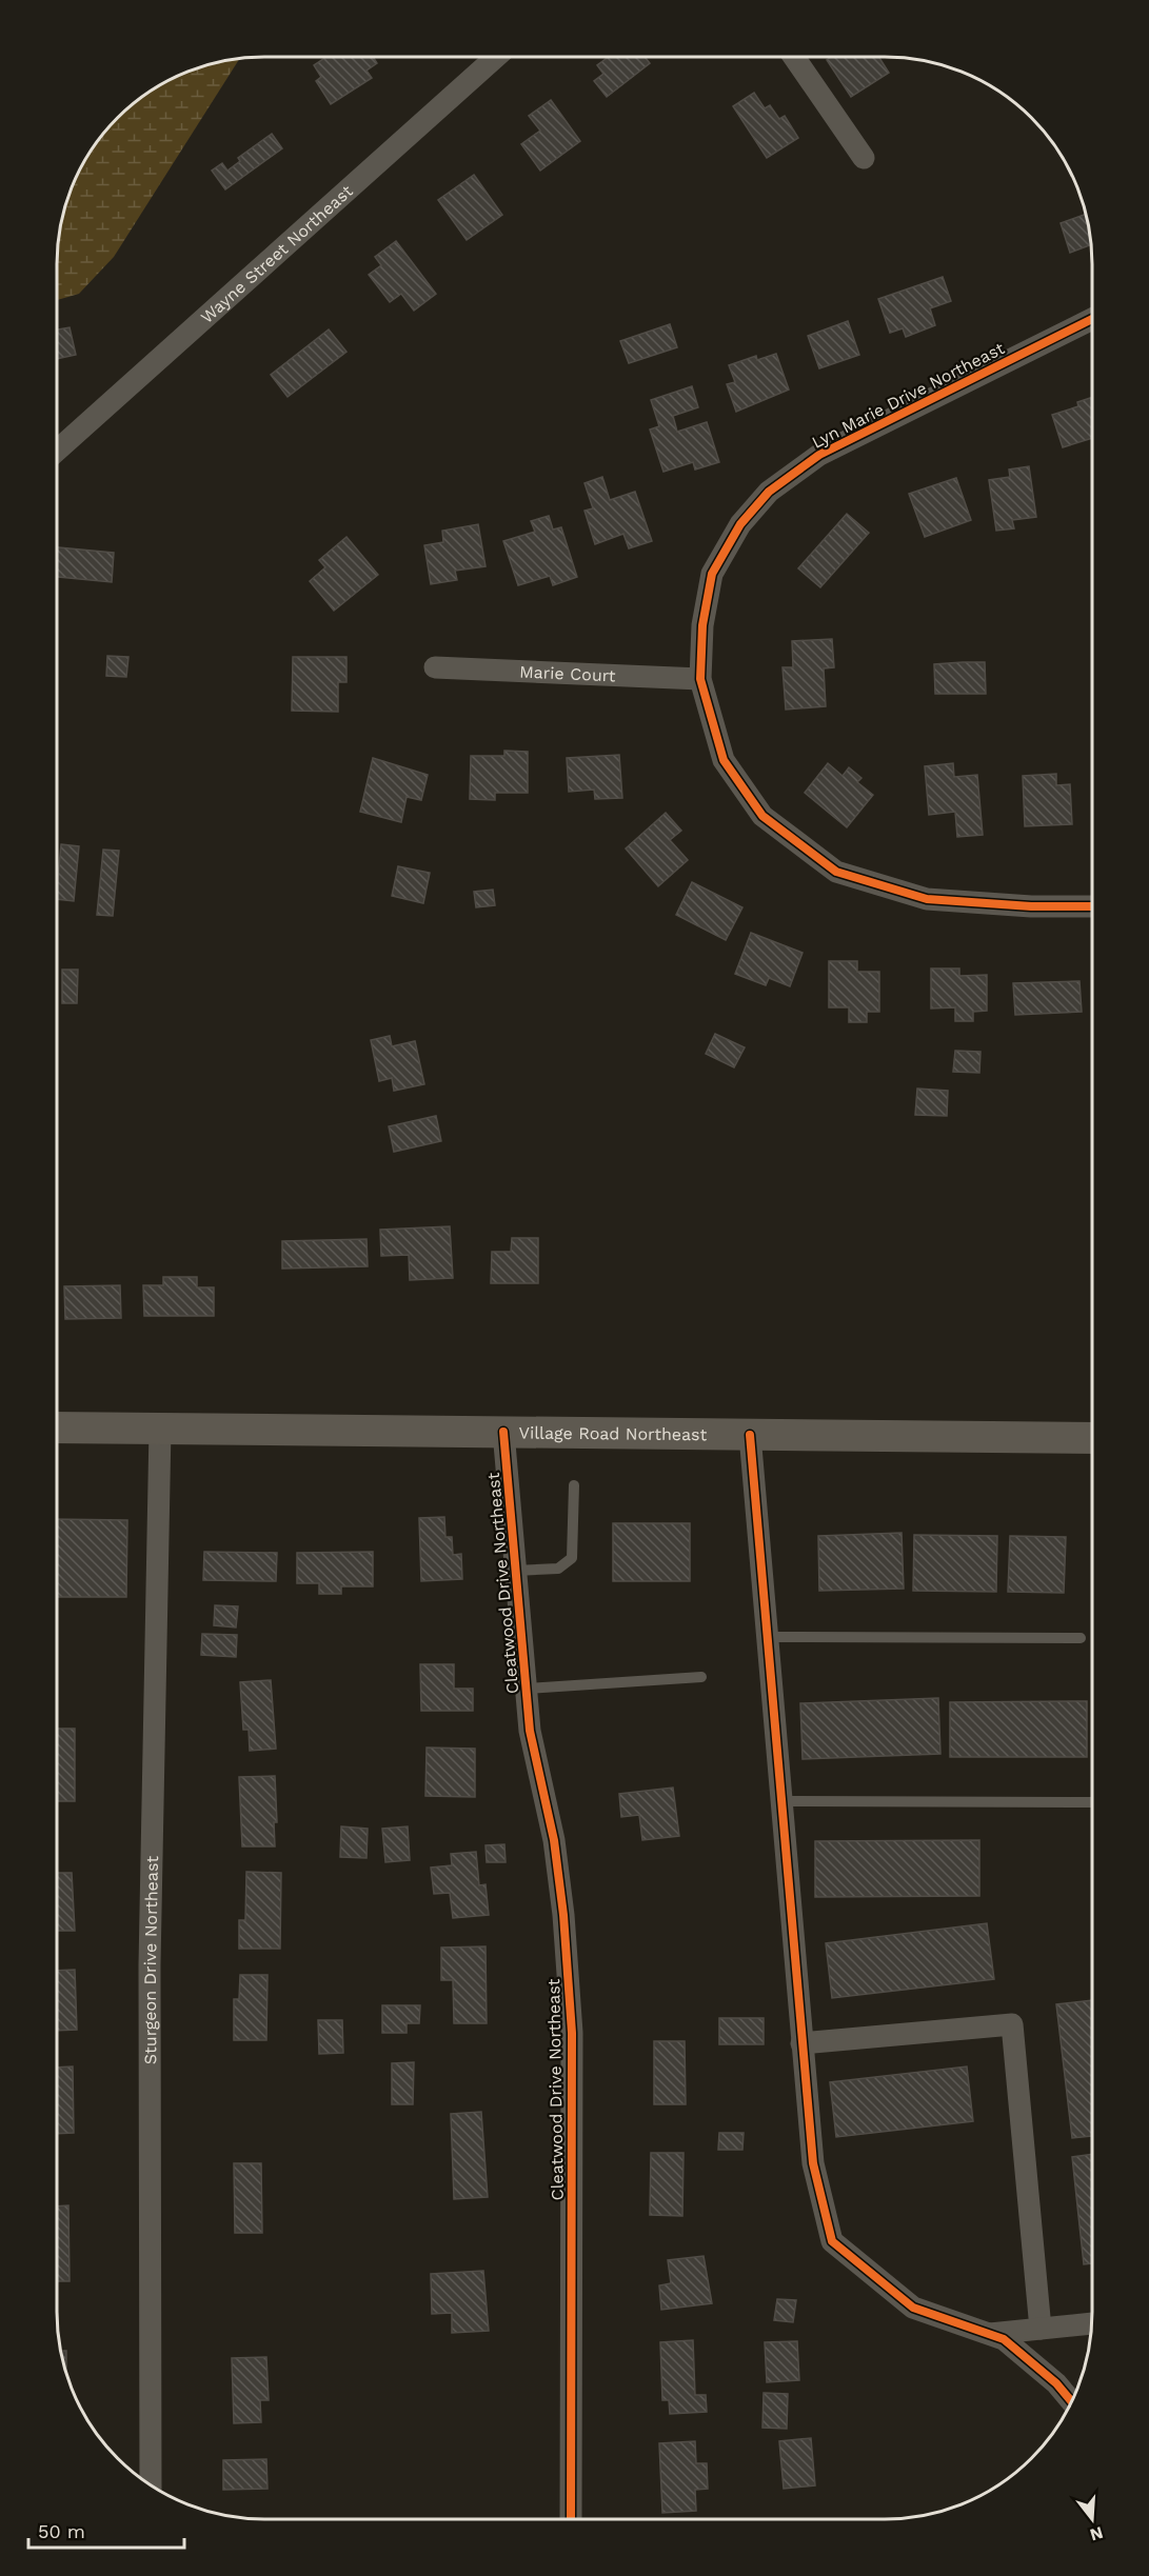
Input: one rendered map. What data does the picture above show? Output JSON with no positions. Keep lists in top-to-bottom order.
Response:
{
  "streets": {
    "main road": ["Village Road Northeast"],
    "street": [
      "Wayne Street Northeast",
      "Lyn Marie Drive Northeast",
      "Marie Court",
      "Cleatwood Drive Northeast",
      "Sturgeon Drive Northeast"
    ]
  },
  "crossings": [
    ["Lyn Marie Drive Northeast", "Marie Court"],
    ["Village Road Northeast", "Cleatwood Drive Northeast"],
    ["Village Road Northeast", "Sturgeon Drive Northeast"]
  ],
  "scale_bar": "50 m",
  "north": "bottom"
}
